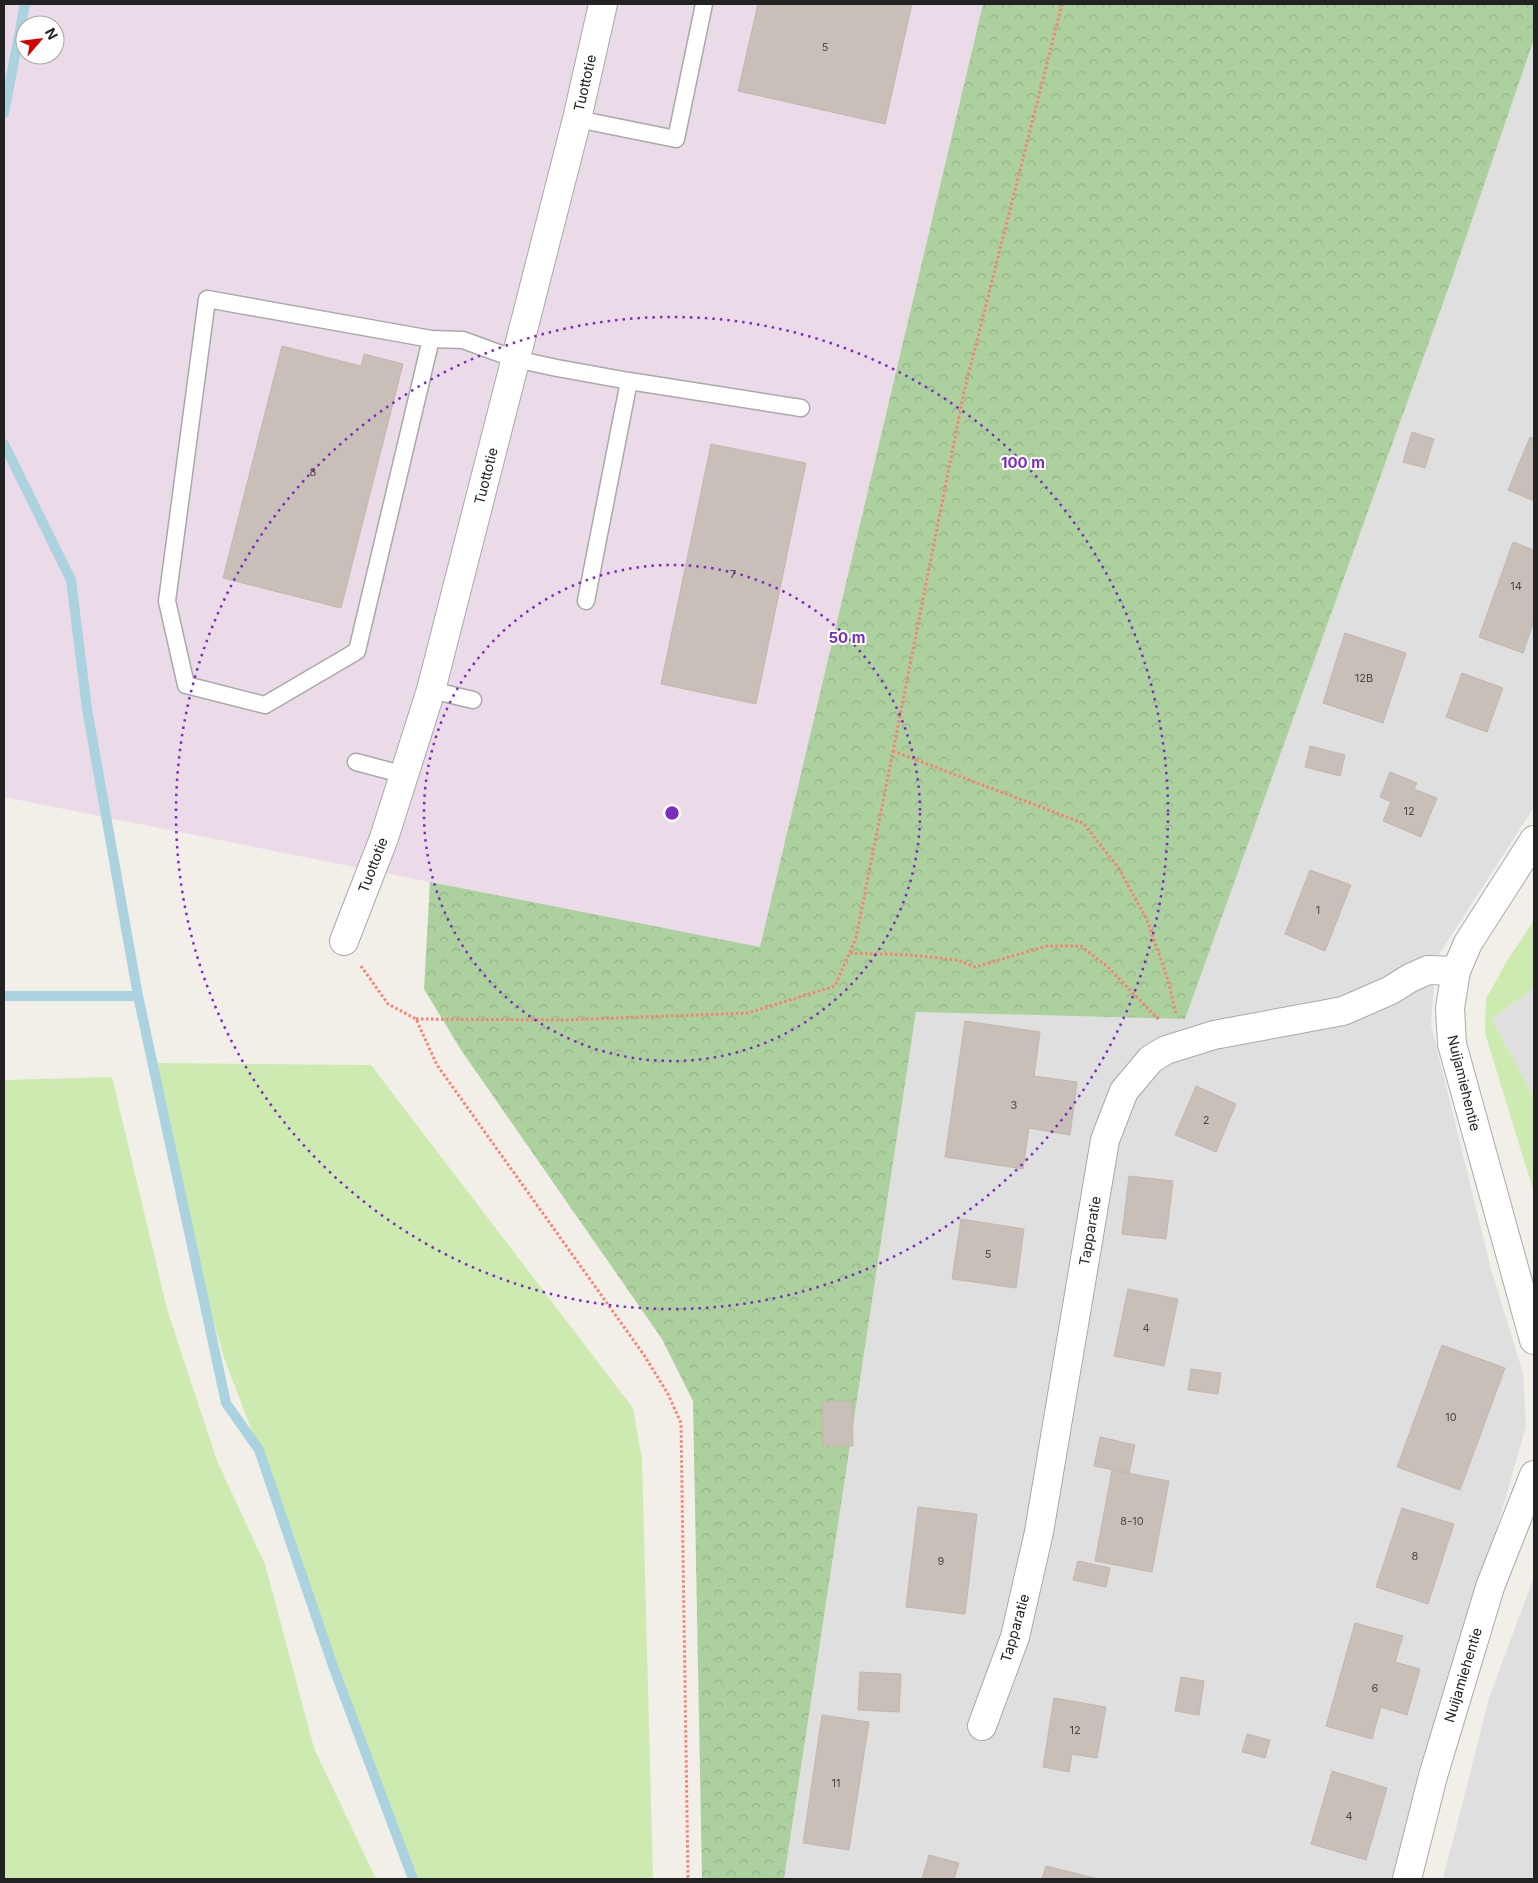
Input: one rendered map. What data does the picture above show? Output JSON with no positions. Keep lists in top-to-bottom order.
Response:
{
  "streets": {
    "street": ["Tuottotie", "Nuijamiehentie", "Tapparatie"]
  },
  "crossings": [
    ["Nuijamiehentie", "Tapparatie"]
  ],
  "house_numbers": [
    "5",
    "8",
    "7",
    "14",
    "12B",
    "12",
    "1",
    "3",
    "2",
    "5",
    "4",
    "10",
    "8-10",
    "8",
    "9",
    "6",
    "12",
    "11",
    "4"
  ],
  "north": "top right",
  "rings": ["100 m", "50 m"]
}
